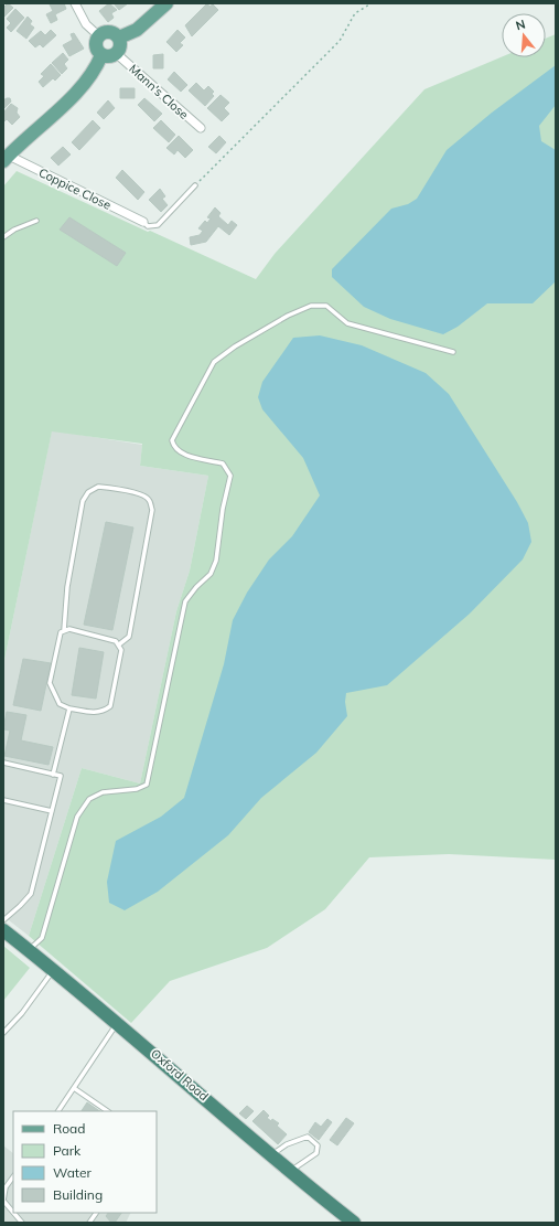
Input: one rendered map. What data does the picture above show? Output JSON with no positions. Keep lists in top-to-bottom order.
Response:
{
  "streets": {
    "highway": ["Oxford Road"],
    "street": ["Mann's Close", "Coppice Close"]
  },
  "legend": [
    "Road",
    "Park",
    "Water",
    "Building"
  ],
  "north": "top"
}
